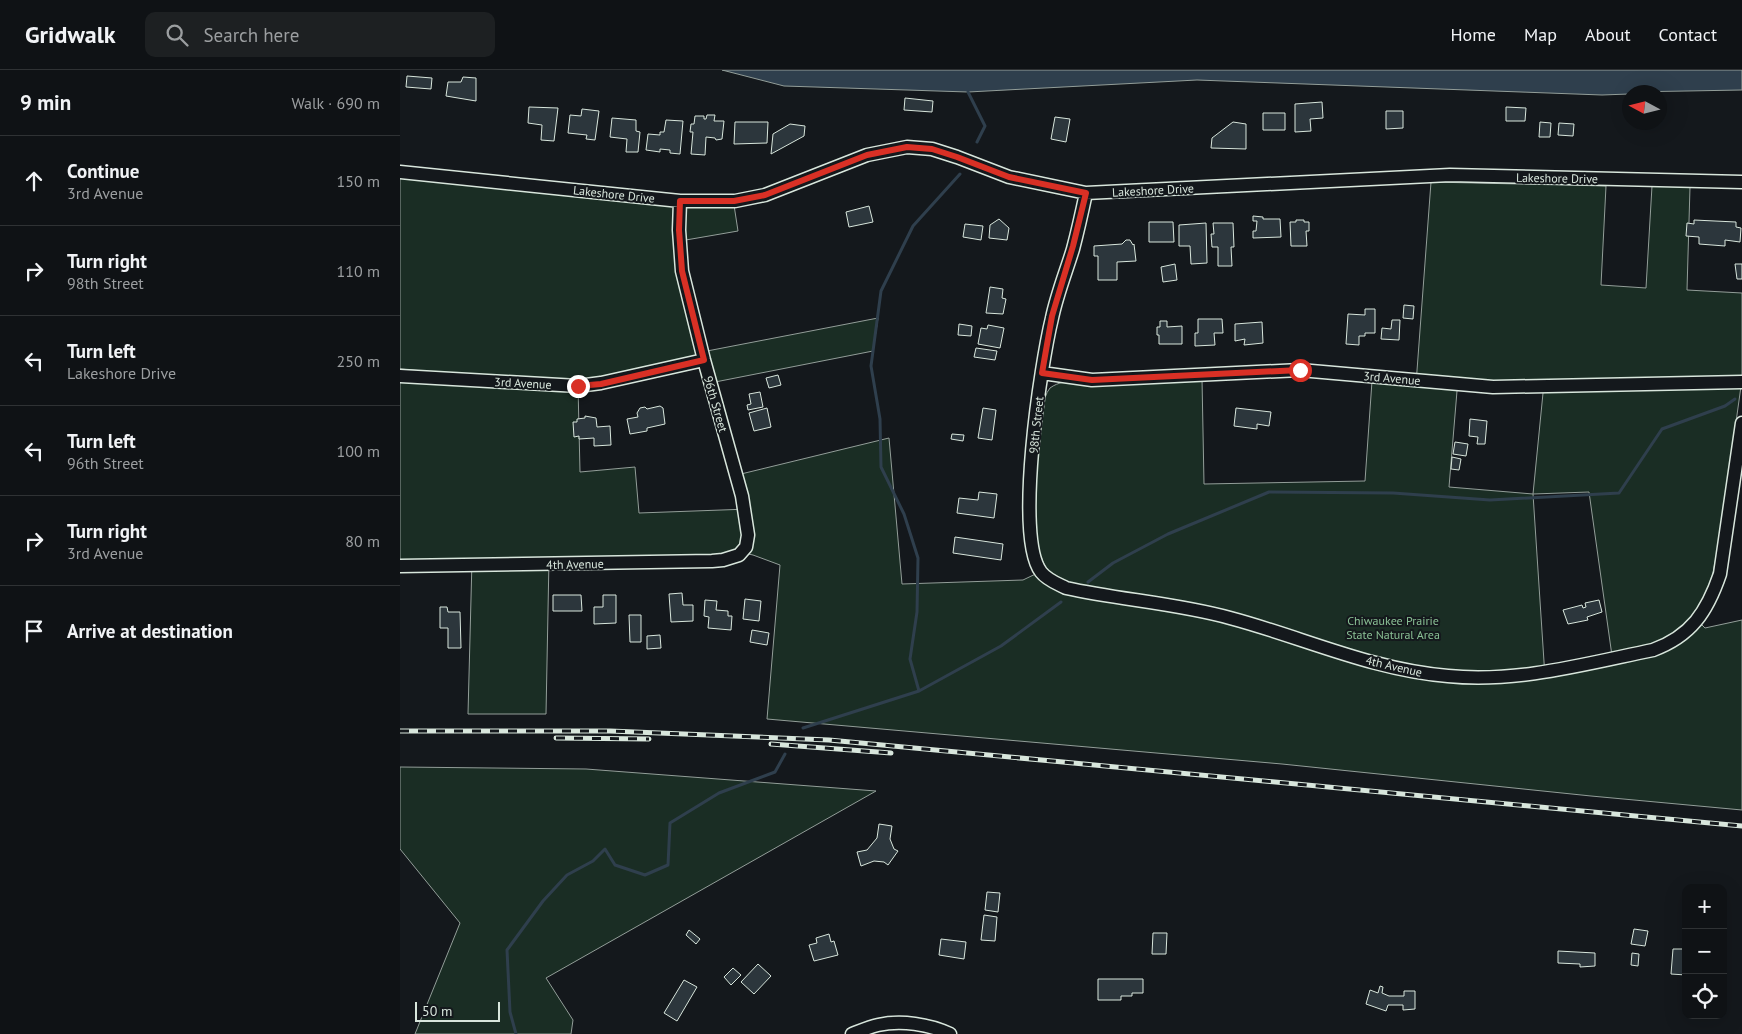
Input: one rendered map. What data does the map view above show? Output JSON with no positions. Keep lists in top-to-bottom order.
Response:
{
  "streets": {
    "street": [
      "Lakeshore Drive",
      "3rd Avenue",
      "96th Street",
      "98th Street",
      "4th Avenue"
    ]
  },
  "crossings": [
    ["Lakeshore Drive", "96th Street"],
    ["Lakeshore Drive", "98th Street"],
    ["3rd Avenue", "96th Street"],
    ["3rd Avenue", "98th Street"],
    ["96th Street", "4th Avenue"],
    ["98th Street", "4th Avenue"]
  ],
  "parks": ["Chiwaukee Prairie State Natural Area"],
  "scale_bar": "50 m",
  "north": "left",
  "page": {
    "header": "Gridwalk",
    "search": "Search here",
    "nav": [
      "Home",
      "Map",
      "About",
      "Contact"
    ],
    "heading": ["9 min", "Walk · 690 m"],
    "list": [
      ["Continue", "3rd Avenue", "150 m"],
      ["Turn right", "98th Street", "110 m"],
      ["Turn left", "Lakeshore Drive", "250 m"],
      ["Turn left", "96th Street", "100 m"],
      ["Turn right", "3rd Avenue", "80 m"],
      "Arrive at destination"
    ],
    "map_buttons": ["+", "−"],
    "scale": "50 m"
  }
}
